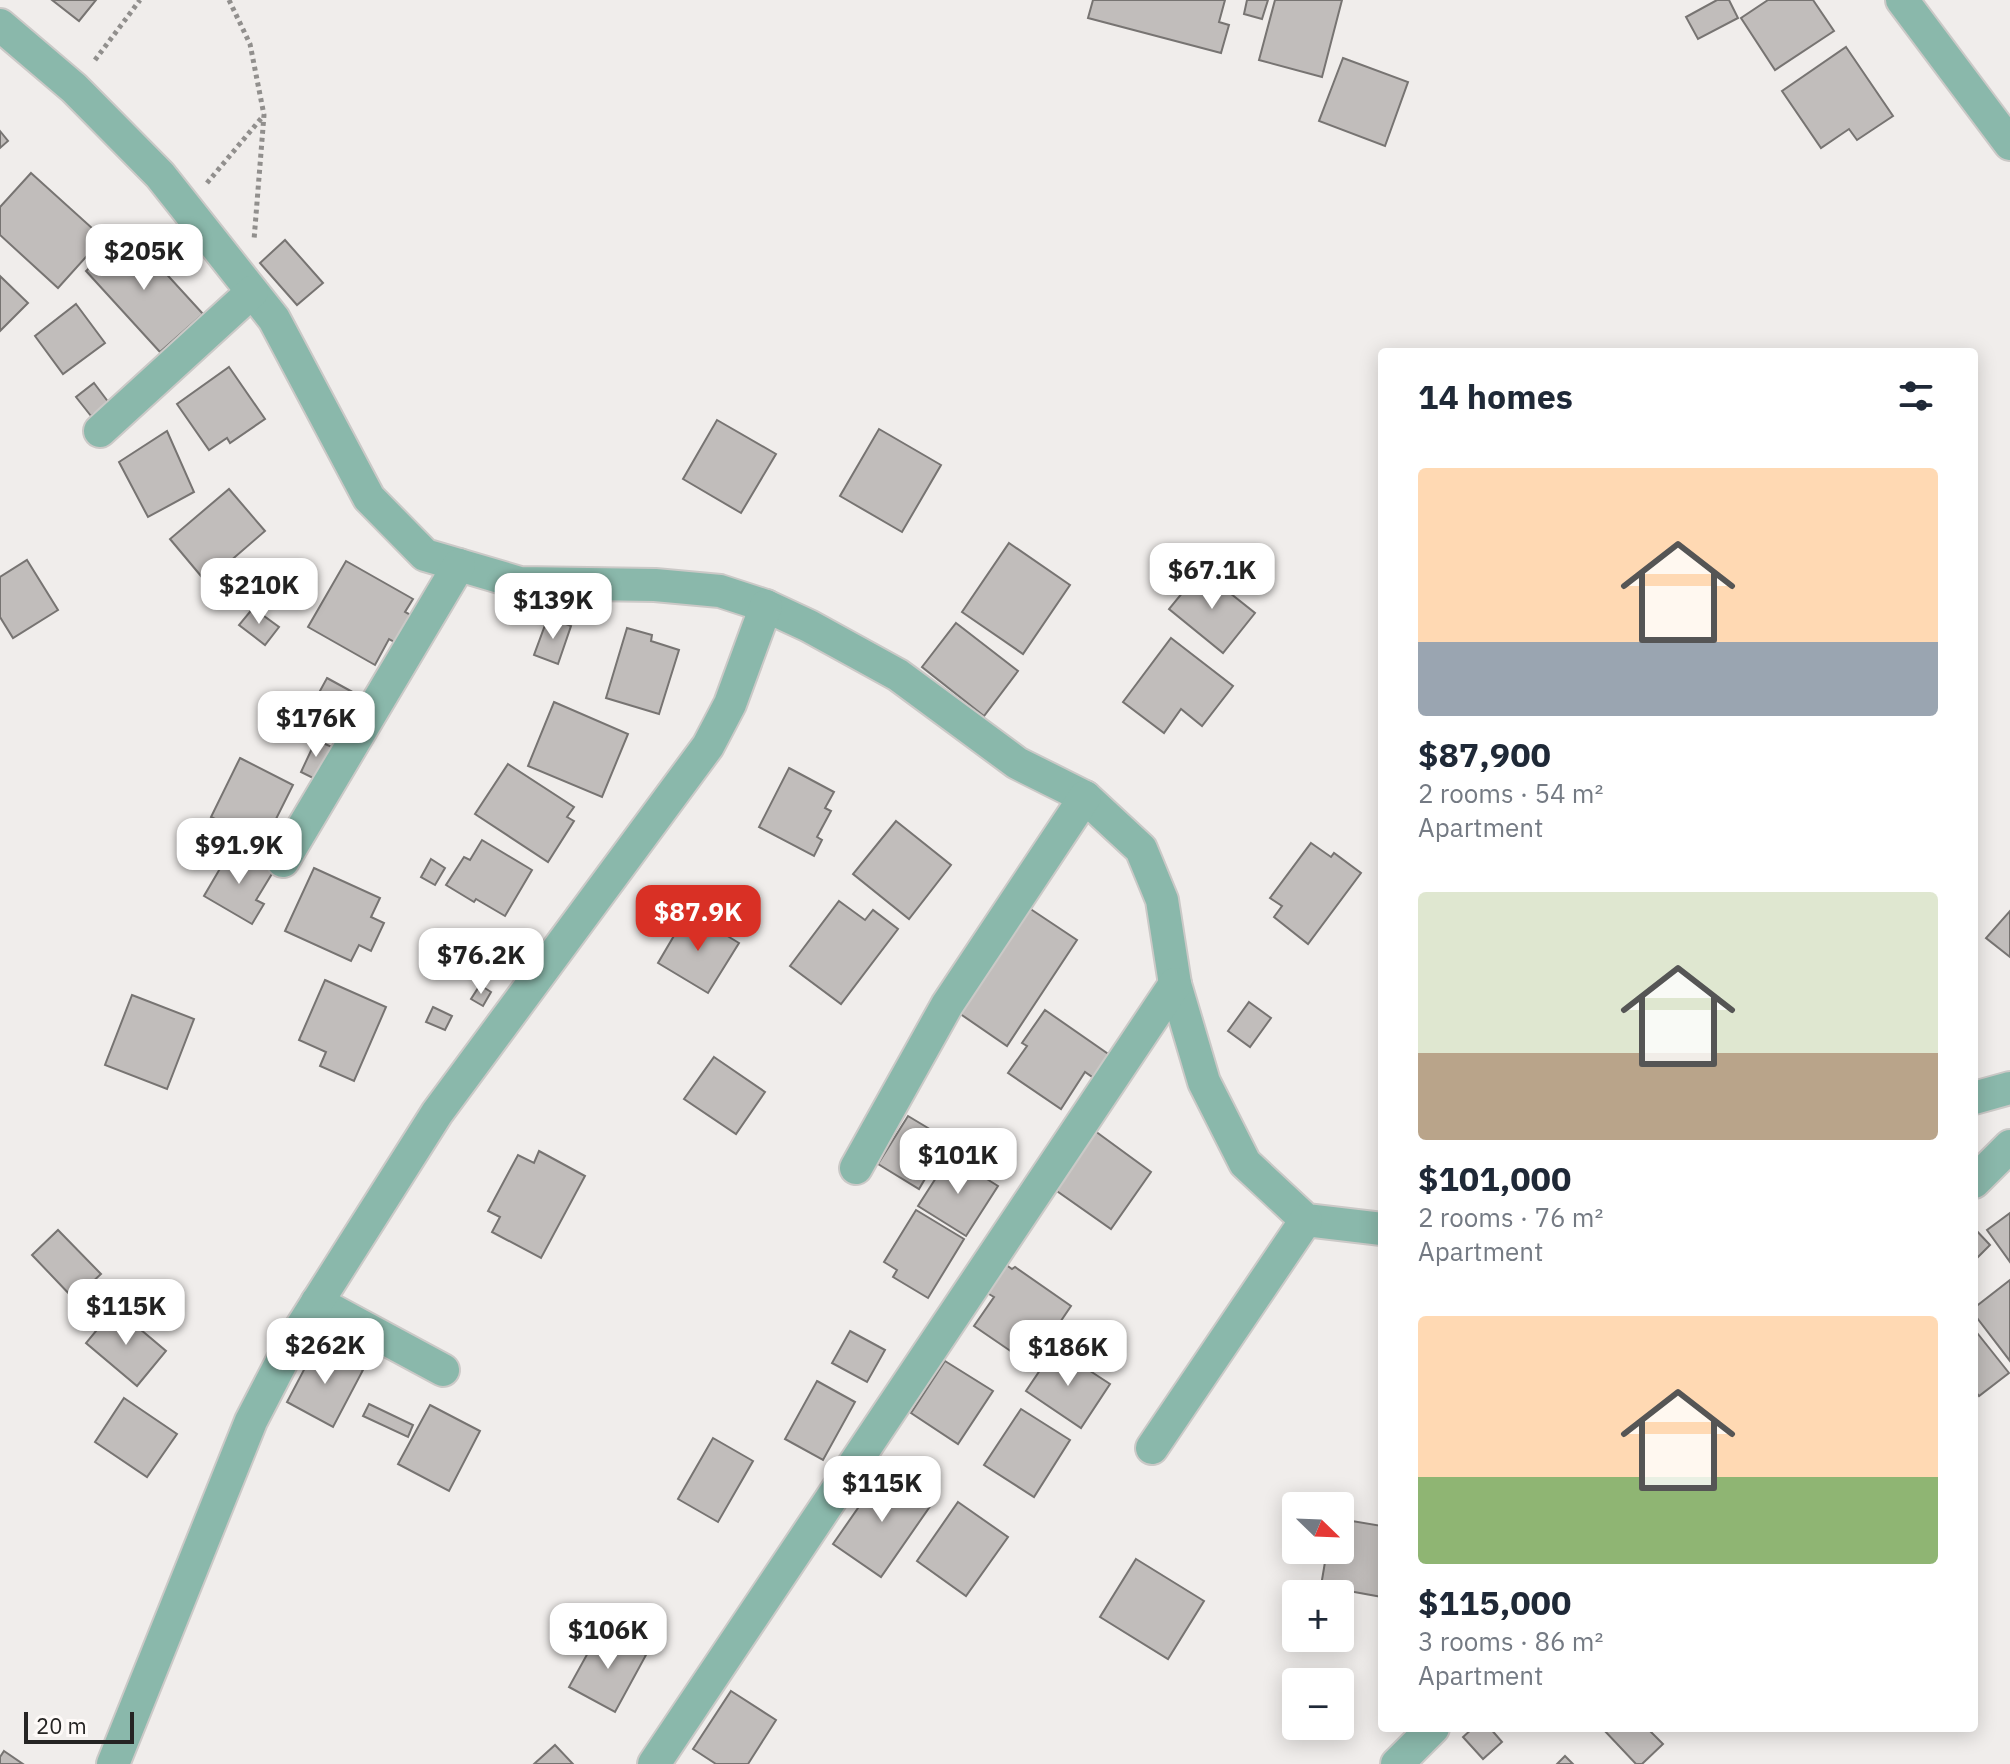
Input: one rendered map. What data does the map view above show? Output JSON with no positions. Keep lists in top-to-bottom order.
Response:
{
  "scale_bar": "20 m",
  "north": "bottom right",
  "page": {
    "price": [
      "$205K",
      "$67.1K",
      "$210K",
      "$139K",
      "$176K",
      "$91.9K",
      "$87.9K",
      "$76.2K",
      "$101K",
      "$115K",
      "$262K",
      "$186K",
      "$115K",
      "$106K"
    ],
    "heading": "14 homes",
    "list": [
      {
        "name": "$87,900",
        "note": "2 rooms · 54 m² · Apartment"
      },
      {
        "name": "$101,000",
        "note": "2 rooms · 76 m² · Apartment"
      },
      {
        "name": "$115,000",
        "note": "3 rooms · 86 m² · Apartment"
      }
    ],
    "map_buttons": ["+", "−"],
    "scale": "20 m"
  }
}
